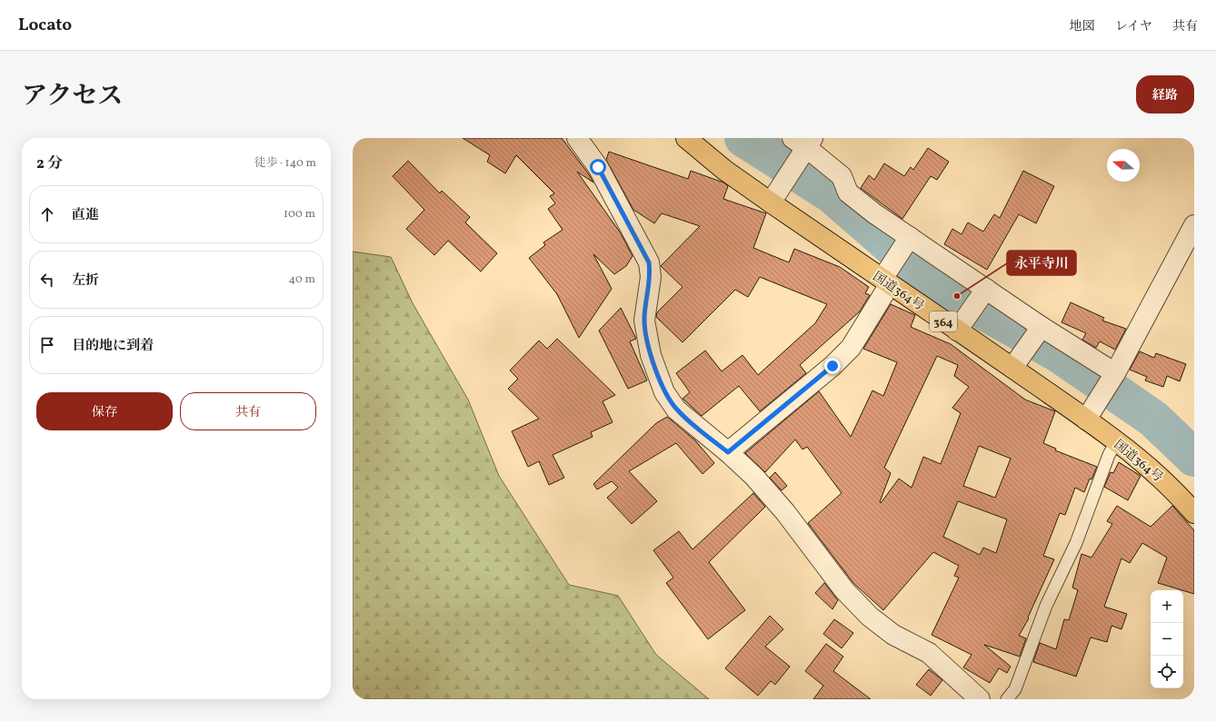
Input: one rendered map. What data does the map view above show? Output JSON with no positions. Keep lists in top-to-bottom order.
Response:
{
  "streets": {
    "highway": ["国道364号", "364"]
  },
  "places": ["永平寺川"],
  "north": "left",
  "page": {
    "header": "Locato",
    "nav": ["地図", "レイヤ", "共有"],
    "title": "アクセス",
    "buttons": [
      "経路",
      ["保存", "共有"]
    ],
    "heading": ["2 分", "徒歩 · 140 m"],
    "list": [
      ["直進", "100 m"],
      ["左折", "40 m"],
      "目的地に到着"
    ],
    "map_buttons": ["+", "−"]
  }
}
